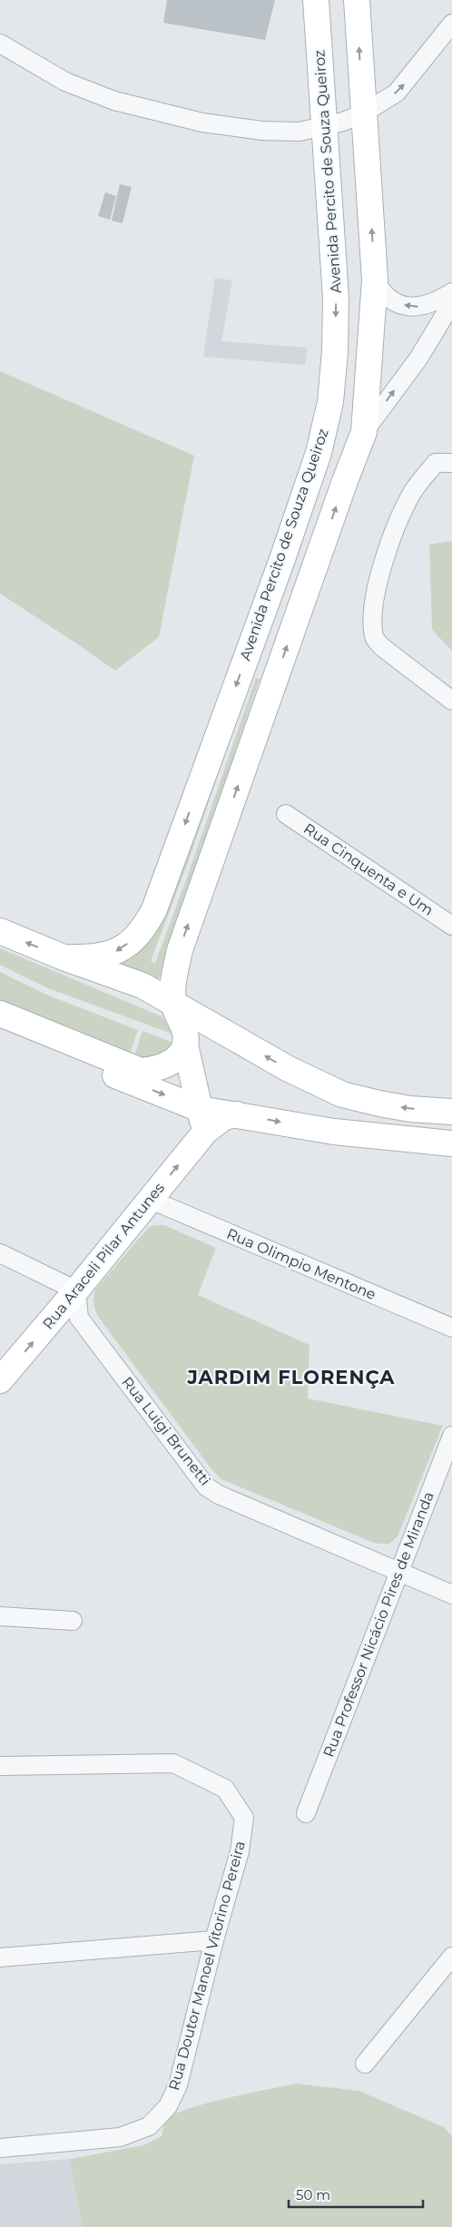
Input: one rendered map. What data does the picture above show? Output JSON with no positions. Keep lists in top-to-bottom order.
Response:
{
  "streets": {
    "main road": ["Avenida Percito de Souza Queiroz", "Rua Araceli Pilar Antunes"],
    "street": [
      "Rua Cinquenta e Um",
      "Rua Olimpio Mentone",
      "Rua Luigi Brunetti",
      "Rua Professor Nicácio Pires de Miranda",
      "Rua Doutor Manoel Vitorino Pereira"
    ]
  },
  "crossings": [
    ["Rua Araceli Pilar Antunes", "Rua Olimpio Mentone"],
    ["Rua Araceli Pilar Antunes", "Rua Luigi Brunetti"],
    ["Rua Luigi Brunetti", "Rua Professor Nicácio Pires de Miranda"]
  ],
  "one_way": ["Rua Araceli Pilar Antunes"],
  "districts": ["JARDIM FLORENÇA"],
  "scale_bar": "50 m"
}
